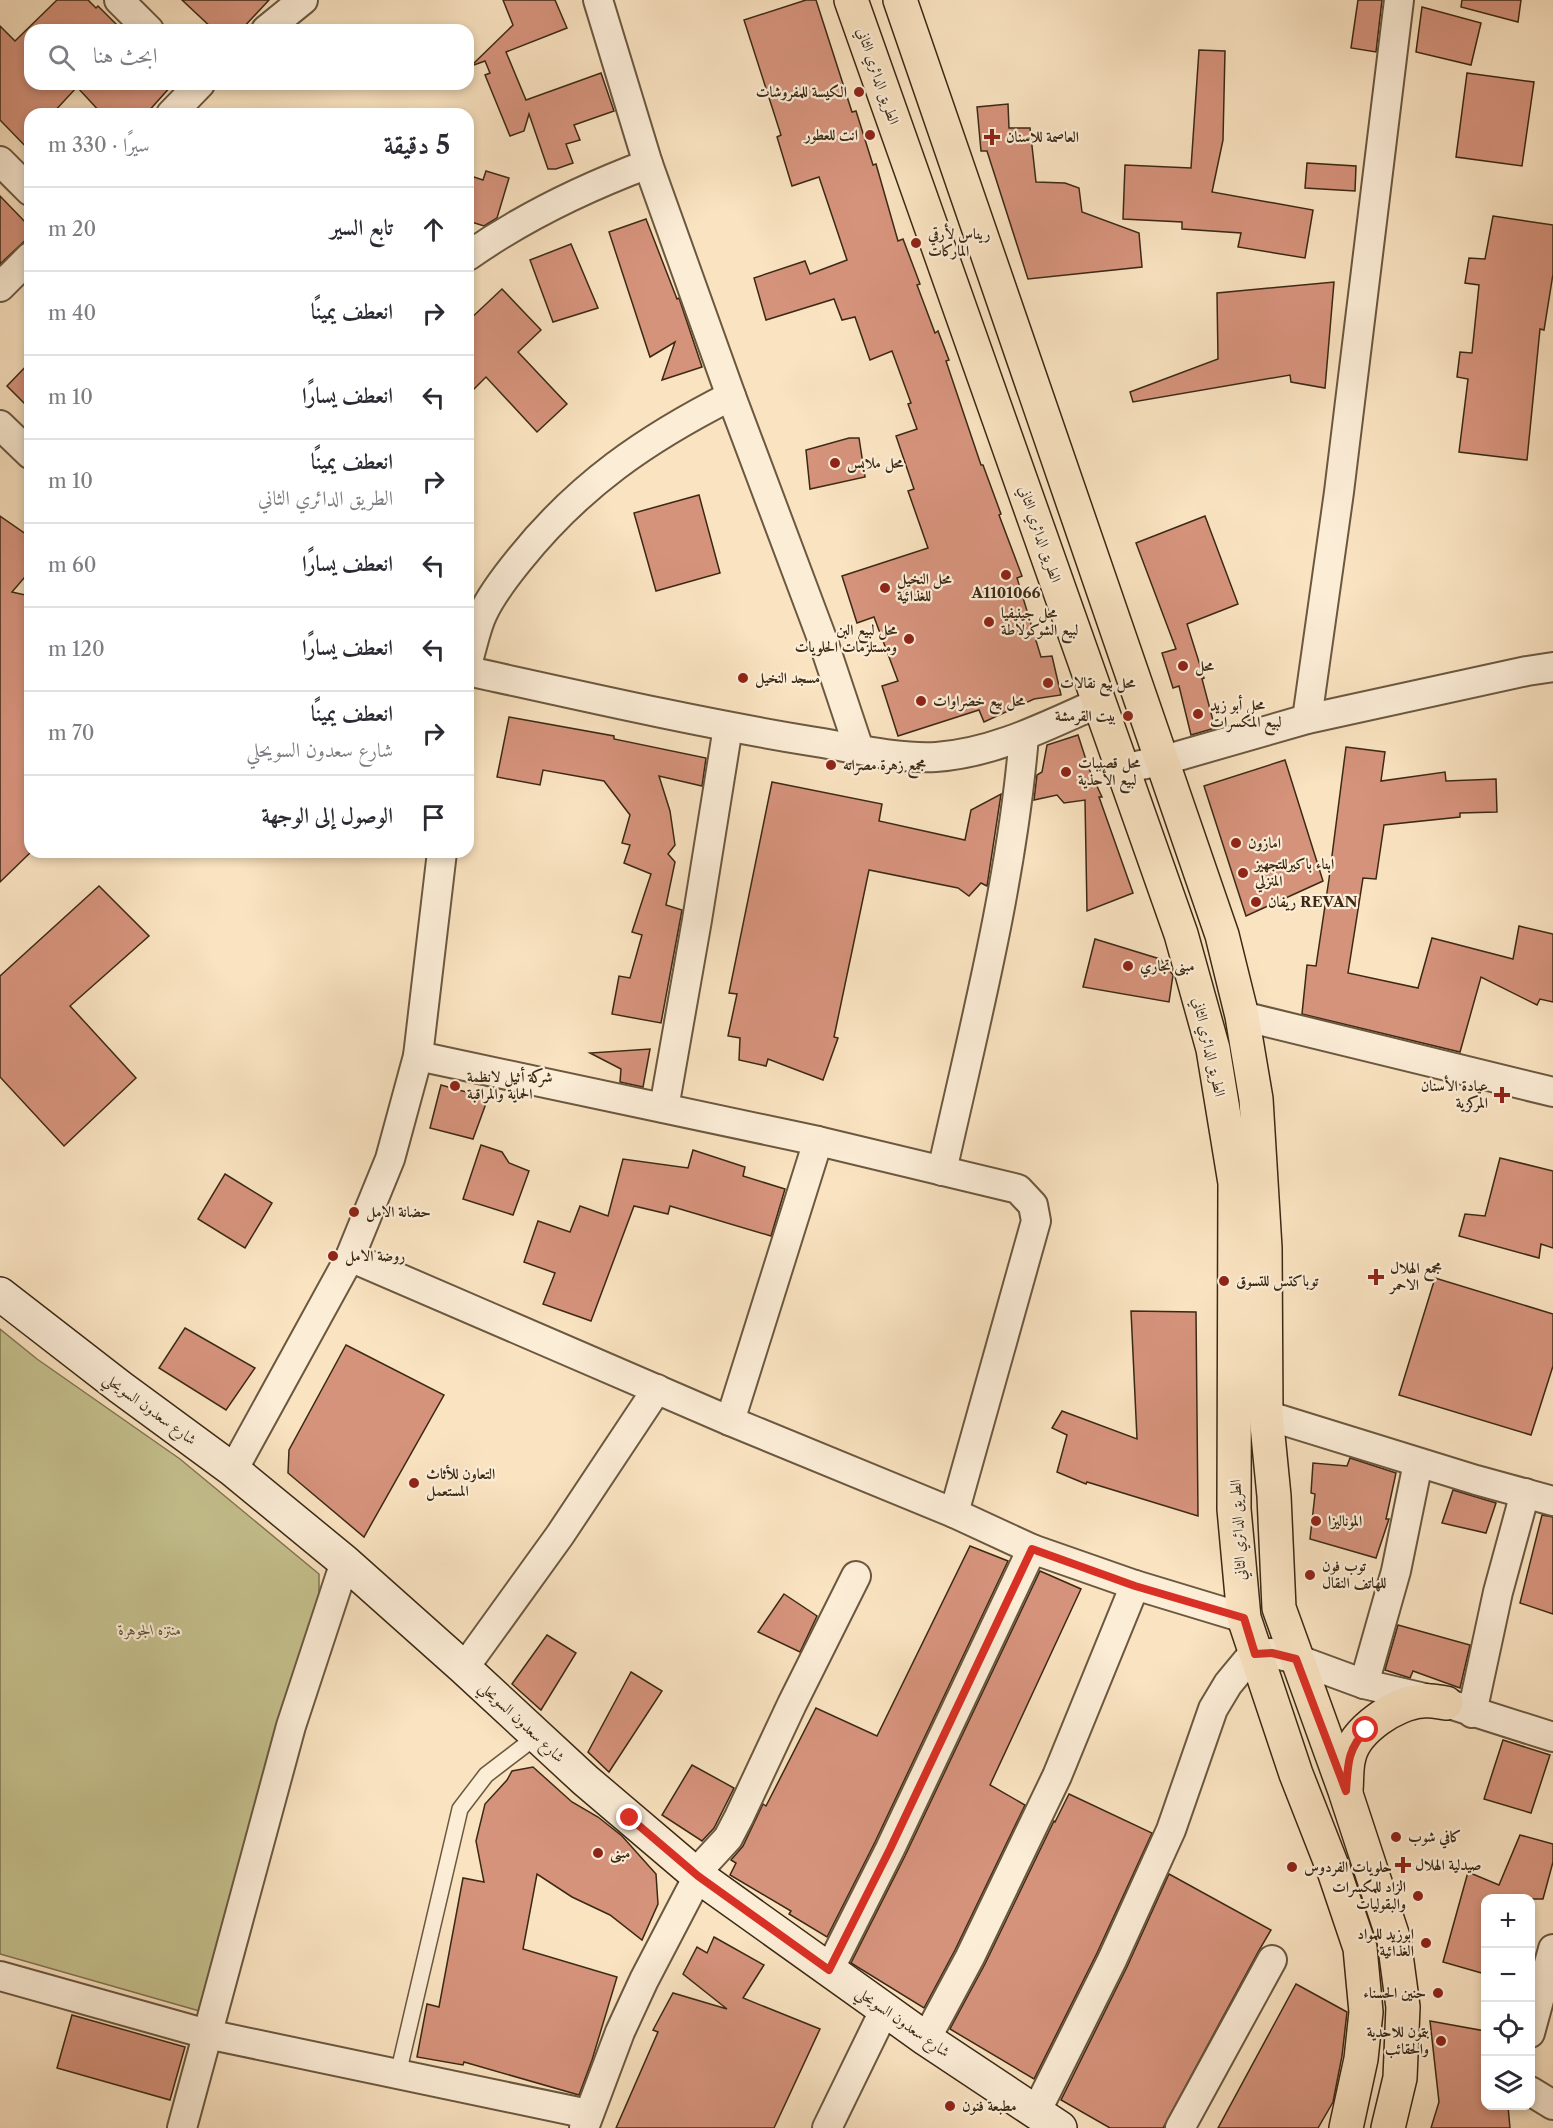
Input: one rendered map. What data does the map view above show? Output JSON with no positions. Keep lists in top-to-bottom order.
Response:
{
  "streets": {
    "main road": ["الطريق الدائري الثاني", "شارع سعدون السويحلي"]
  },
  "parks": ["منتزه الجوهرة"],
  "places": {
    "other": [
      "الكيسة للمفروشات",
      "انت للعطور",
      "ريناس لأرقي الماركات",
      "محل ملابس",
      "A1101066",
      "محل النخيل للغذائية",
      "محل جينيفيا لبيع الشوكولاطة",
      "محل لبيع البن ومستلزمات الحلويات",
      "محل",
      "مسجد النخيل",
      "محل بيع نقالات",
      "محل بيع خضراوات",
      "محل أبو زيد لبيع المكسرات",
      "بيت القرمشة",
      "مجمع زهرة مصراته",
      "محل قصيبات لبيع الأحذية",
      "امازون",
      "ابناء باكيرللتجهيز المنزلي",
      "ريفان REVAN",
      "مبنى تجاري",
      "شركة أثيل لانظمة الحماية والمراقبة",
      "حضانة الامل",
      "روضة الامل",
      "توباكتس للتسوق",
      "التعاون للأثاث المستعمل",
      "الموناليزا",
      "توب فون للهاتف النقال",
      "كافي شوب",
      "مبنى",
      "حلويات الفردوس",
      "الزاد للمكسرات والبقوليات",
      "ابوزيد للمواد الغذائية",
      "حنين الحسناء",
      "بتمون للاحدية والحقائب",
      "مطبعة فنون"
    ],
    "health": [
      "العاصمة للاسنان",
      "عيادة الأسنان المركزية",
      "مجمع الهلال الاحمر",
      "صيدلية الهلال"
    ]
  },
  "page": {
    "search": "ابحث هنا",
    "heading": ["5 دقيقة", "سيرًا · 330 m"],
    "list": [
      ["تابع السير", "20 m"],
      ["انعطف يمينًا", "40 m"],
      ["انعطف يسارًا", "10 m"],
      ["انعطف يمينًا", "الطريق الدائري الثاني", "10 m"],
      ["انعطف يسارًا", "60 m"],
      ["انعطف يسارًا", "120 m"],
      ["انعطف يمينًا", "شارع سعدون السويحلي", "70 m"],
      "الوصول إلى الوجهة"
    ],
    "map_buttons": ["+", "−"]
  }
}
